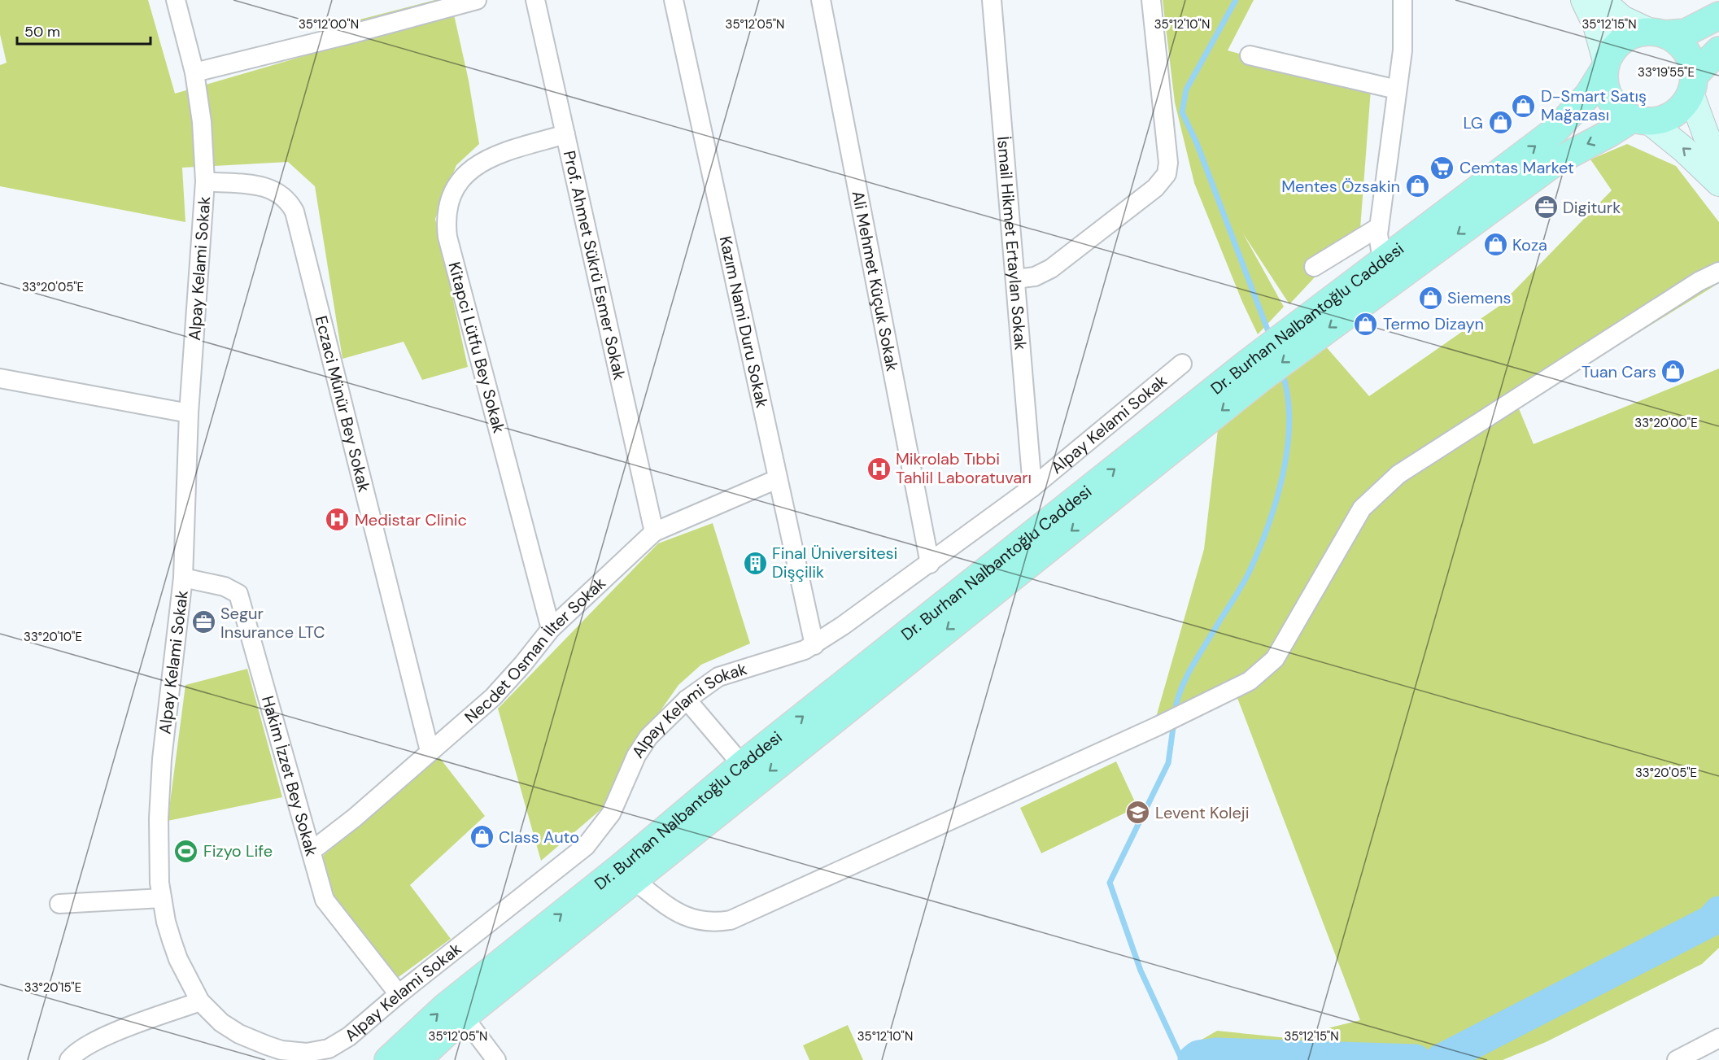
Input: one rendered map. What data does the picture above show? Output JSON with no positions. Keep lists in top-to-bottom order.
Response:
{
  "streets": {
    "main road": ["Dr. Burhan Nalbantoğlu Caddesi"],
    "street": [
      "İsmail Hikmet Ertaylan Sokak",
      "Prof. Ahmet Sükrü Esmer Sokak",
      "Alpay Kelami Sokak",
      "Ali Mehmet Küçuk Sokak",
      "Kazım Nami Duru Sokak",
      "Kitapci Lütfu Bey Sokak",
      "Eczaci Münür Bey Sokak",
      "Necdet Osman İlter Sokak",
      "Hakim İzzet Bey Sokak"
    ]
  },
  "crossings": [
    ["İsmail Hikmet Ertaylan Sokak", "Alpay Kelami Sokak"],
    ["Prof. Ahmet Sükrü Esmer Sokak", "Kitapci Lütfu Bey Sokak"],
    ["Prof. Ahmet Sükrü Esmer Sokak", "Necdet Osman İlter Sokak"],
    ["Alpay Kelami Sokak", "Ali Mehmet Küçuk Sokak"],
    ["Alpay Kelami Sokak", "Kazım Nami Duru Sokak"],
    ["Alpay Kelami Sokak", "Eczaci Münür Bey Sokak"],
    ["Alpay Kelami Sokak", "Hakim İzzet Bey Sokak"],
    ["Kazım Nami Duru Sokak", "Necdet Osman İlter Sokak"],
    ["Kitapci Lütfu Bey Sokak", "Necdet Osman İlter Sokak"],
    ["Eczaci Münür Bey Sokak", "Necdet Osman İlter Sokak"],
    ["Necdet Osman İlter Sokak", "Hakim İzzet Bey Sokak"]
  ],
  "places": {
    "shop": [
      "D-Smart Satış Mağazası",
      "LG",
      "Mentes Özsakin",
      "Koza",
      "Siemens",
      "Termo Dizayn",
      "Tuan Cars",
      "Class Auto"
    ],
    "supermarket": ["Cemtas Market"],
    "office": ["Digiturk", "Segur Insurance LTC"],
    "hospital": ["Mikrolab Tıbbi Tahlil Laboratuvarı", "Medistar Clinic"],
    "building": ["Final Üniversitesi Dişçilik"],
    "school or university": ["Levent Koleji"],
    "sports": ["Fizyo Life"]
  },
  "scale_bar": "50 m",
  "coordinates": [
    "35°12'00\"N",
    "35°12'05\"N",
    "35°12'10\"N",
    "35°12'15\"N",
    "33°19'55\"E",
    "33°20'05\"E",
    "33°20'00\"E",
    "33°20'10\"E",
    "33°20'15\"E"
  ]
}
